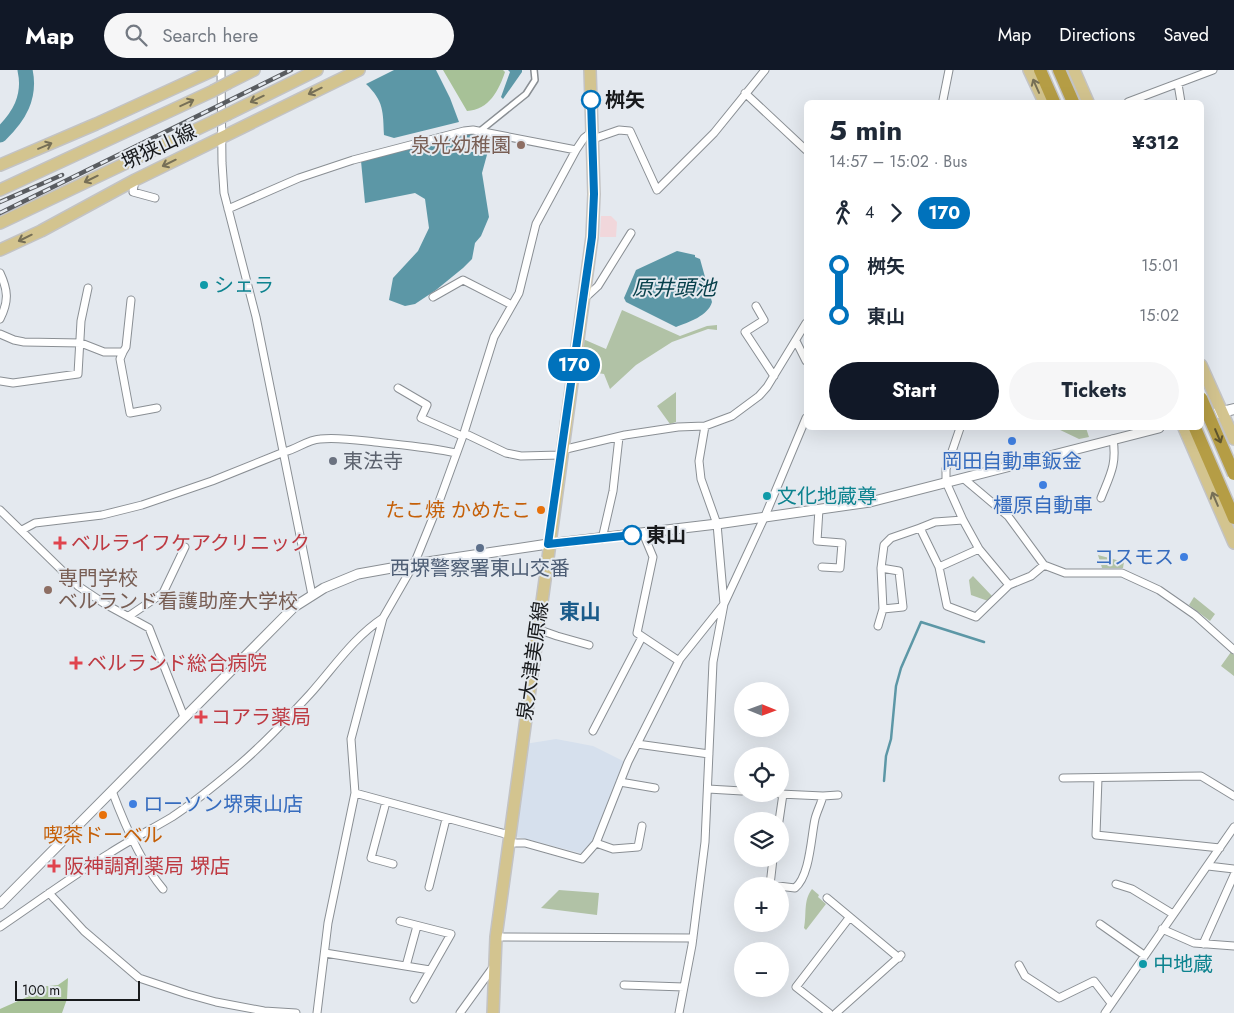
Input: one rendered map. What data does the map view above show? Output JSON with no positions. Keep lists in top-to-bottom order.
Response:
{
  "streets": {
    "main road": ["堺狭山線", "泉大津美原線"]
  },
  "districts": ["東山"],
  "water": ["原井頭池"],
  "places": {
    "other": [
      "桝矢",
      "泉光幼稚園",
      "シェラ",
      "岡田自動車鈑金",
      "東法寺",
      "橿原自動車",
      "文化地蔵尊",
      "たこ焼 かめたこ",
      "東山",
      "西堺警察署東山交番",
      "コスモス",
      "専門学校 ベルランド看護助産大学校",
      "ローソン堺東山店",
      "喫茶ドーベル",
      "中地蔵"
    ],
    "health": [
      "ベルライフケアクリニック",
      "ベルランド総合病院",
      "コアラ薬局",
      "阪神調剤薬局 堺店"
    ]
  },
  "lines": ["bus line 170"],
  "scale_bar": "100 m",
  "north": "right",
  "page": {
    "header": "Map",
    "search": "Search here",
    "nav": ["Map", "Directions", "Saved"],
    "on_map": "170",
    "heading": ["5 min", "14:57 – 15:02 · Bus", "¥312"],
    "legs": ["4", "170"],
    "list": [
      {
        "name": "桝矢",
        "value": "15:01"
      },
      {
        "name": "東山",
        "value": "15:02"
      }
    ],
    "buttons": ["Start", "Tickets"],
    "map_buttons": ["+", "−"],
    "scale": "100 m"
  }
}
